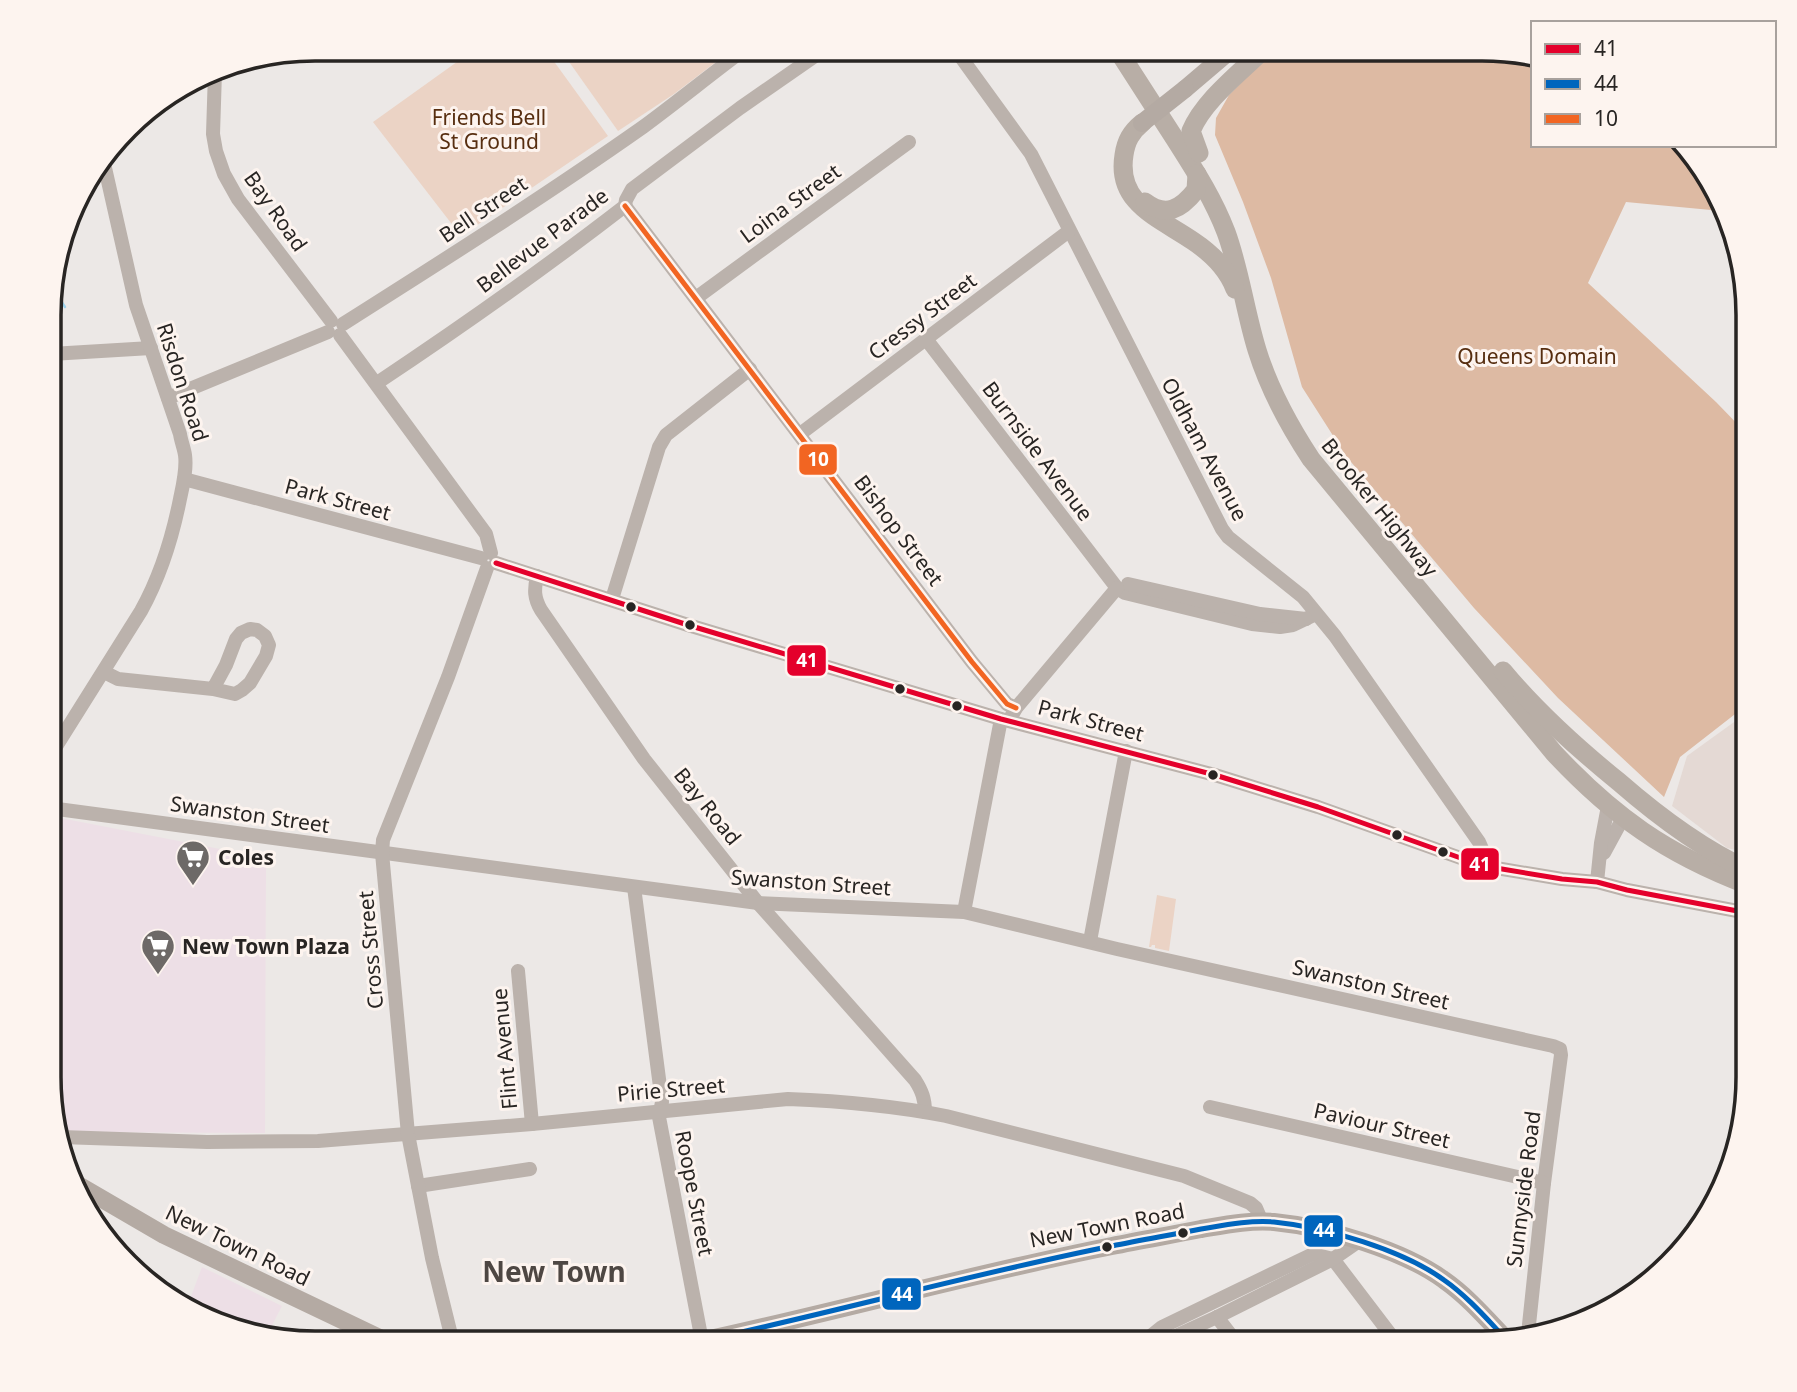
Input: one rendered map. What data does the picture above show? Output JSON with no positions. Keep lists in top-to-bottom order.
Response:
{
  "streets": {
    "highway": ["Brooker Highway"],
    "main road": ["New Town Road"],
    "street": [
      "Loina Street",
      "Bell Street",
      "Bay Road",
      "Bellevue Parade",
      "Cressy Street",
      "Risdon Road",
      "Oldham Avenue",
      "Burnside Avenue",
      "Park Street",
      "Bishop Street",
      "Swanston Street",
      "Cross Street",
      "Flint Avenue",
      "Pirie Street",
      "Paviour Street",
      "Sunnyside Road",
      "Roope Street"
    ]
  },
  "crossings": [
    ["Loina Street", "Bishop Street"],
    ["Bell Street", "Bay Road"],
    ["Bell Street", "Risdon Road"],
    ["Bay Road", "Bellevue Parade"],
    ["Bay Road", "Park Street"],
    ["Bay Road", "Swanston Street"],
    ["Bay Road", "Cross Street"],
    ["Bay Road", "Pirie Street"],
    ["Bellevue Parade", "Bishop Street"],
    ["Cressy Street", "Oldham Avenue"],
    ["Cressy Street", "Burnside Avenue"],
    ["Cressy Street", "Bishop Street"],
    ["Risdon Road", "Park Street"],
    ["Oldham Avenue", "Park Street"],
    ["Park Street", "Bishop Street"],
    ["Park Street", "Cross Street"],
    ["Swanston Street", "Cross Street"],
    ["Swanston Street", "Sunnyside Road"],
    ["Swanston Street", "Roope Street"],
    ["Cross Street", "Pirie Street"],
    ["Flint Avenue", "Pirie Street"],
    ["Pirie Street", "Roope Street"],
    ["Pirie Street", "New Town Road"],
    ["Paviour Street", "Sunnyside Road"]
  ],
  "districts": ["New Town"],
  "parks": ["Friends Bell St Ground", "Queens Domain"],
  "places": {
    "supermarket": ["Coles", "New Town Plaza"]
  },
  "lines": ["transit line 10", "transit line 41", "transit line 44"],
  "legend": ["41", "44", "10"]
}
